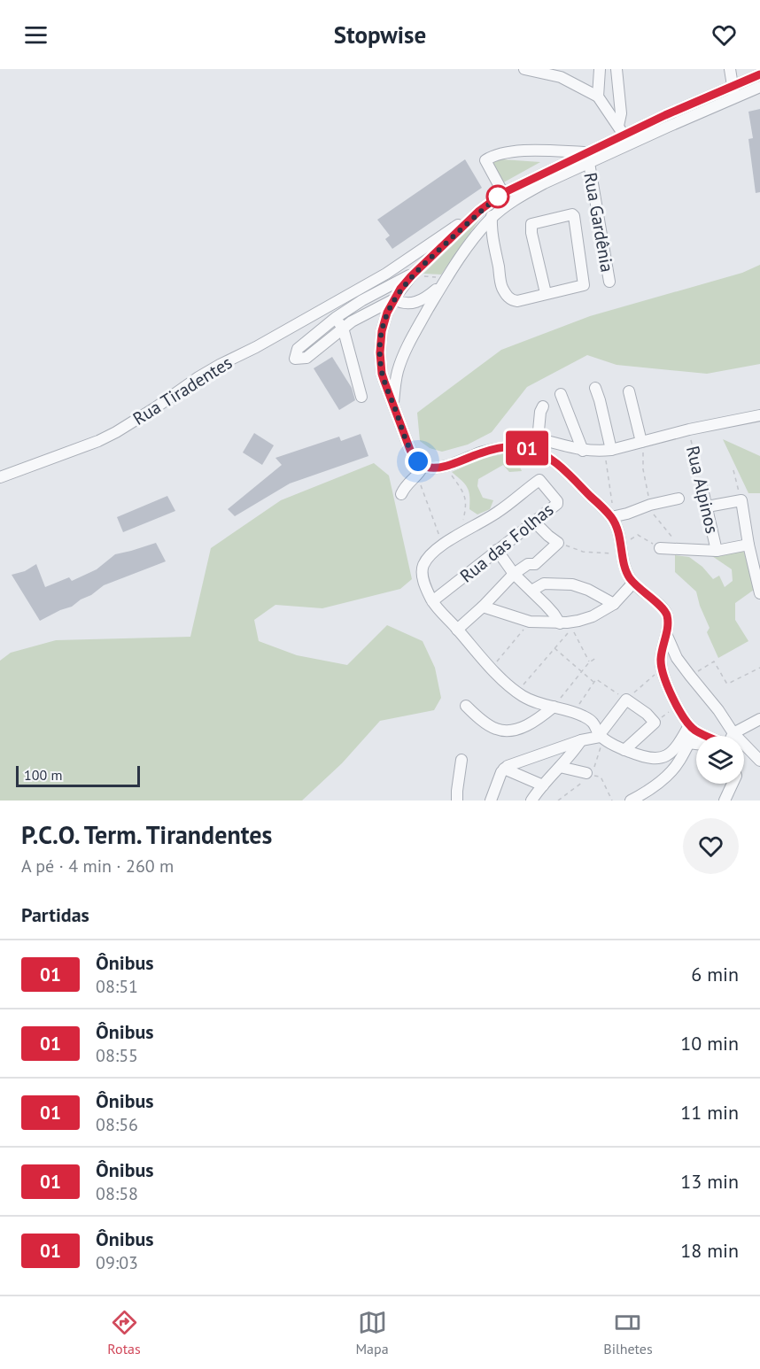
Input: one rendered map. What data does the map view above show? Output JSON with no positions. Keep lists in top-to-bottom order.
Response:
{
  "streets": {
    "street": [
      "Rua Gardênia",
      "Rua Tiradentes",
      "Rua Alpinos",
      "Rua das Folhas"
    ]
  },
  "crossings": [
    ["Rua Gardênia", "Rua Tiradentes"]
  ],
  "lines": ["bus line 01"],
  "scale_bar": "100 m",
  "page": {
    "header": "Stopwise",
    "on_map": "01",
    "scale": "100 m",
    "heading": [
      ["P.C.O. Term. Tirandentes", "A pé · 4 min · 260 m"],
      "Partidas"
    ],
    "list": [
      {
        "mark": "01",
        "name": "Ônibus",
        "note": "08:51",
        "value": "6 min"
      },
      {
        "mark": "01",
        "name": "Ônibus",
        "note": "08:55",
        "value": "10 min"
      },
      {
        "mark": "01",
        "name": "Ônibus",
        "note": "08:56",
        "value": "11 min"
      },
      {
        "mark": "01",
        "name": "Ônibus",
        "note": "08:58",
        "value": "13 min"
      },
      {
        "mark": "01",
        "name": "Ônibus",
        "note": "09:03",
        "value": "18 min"
      }
    ],
    "tabs": ["Rotas", "Mapa", "Bilhetes"]
  }
}
